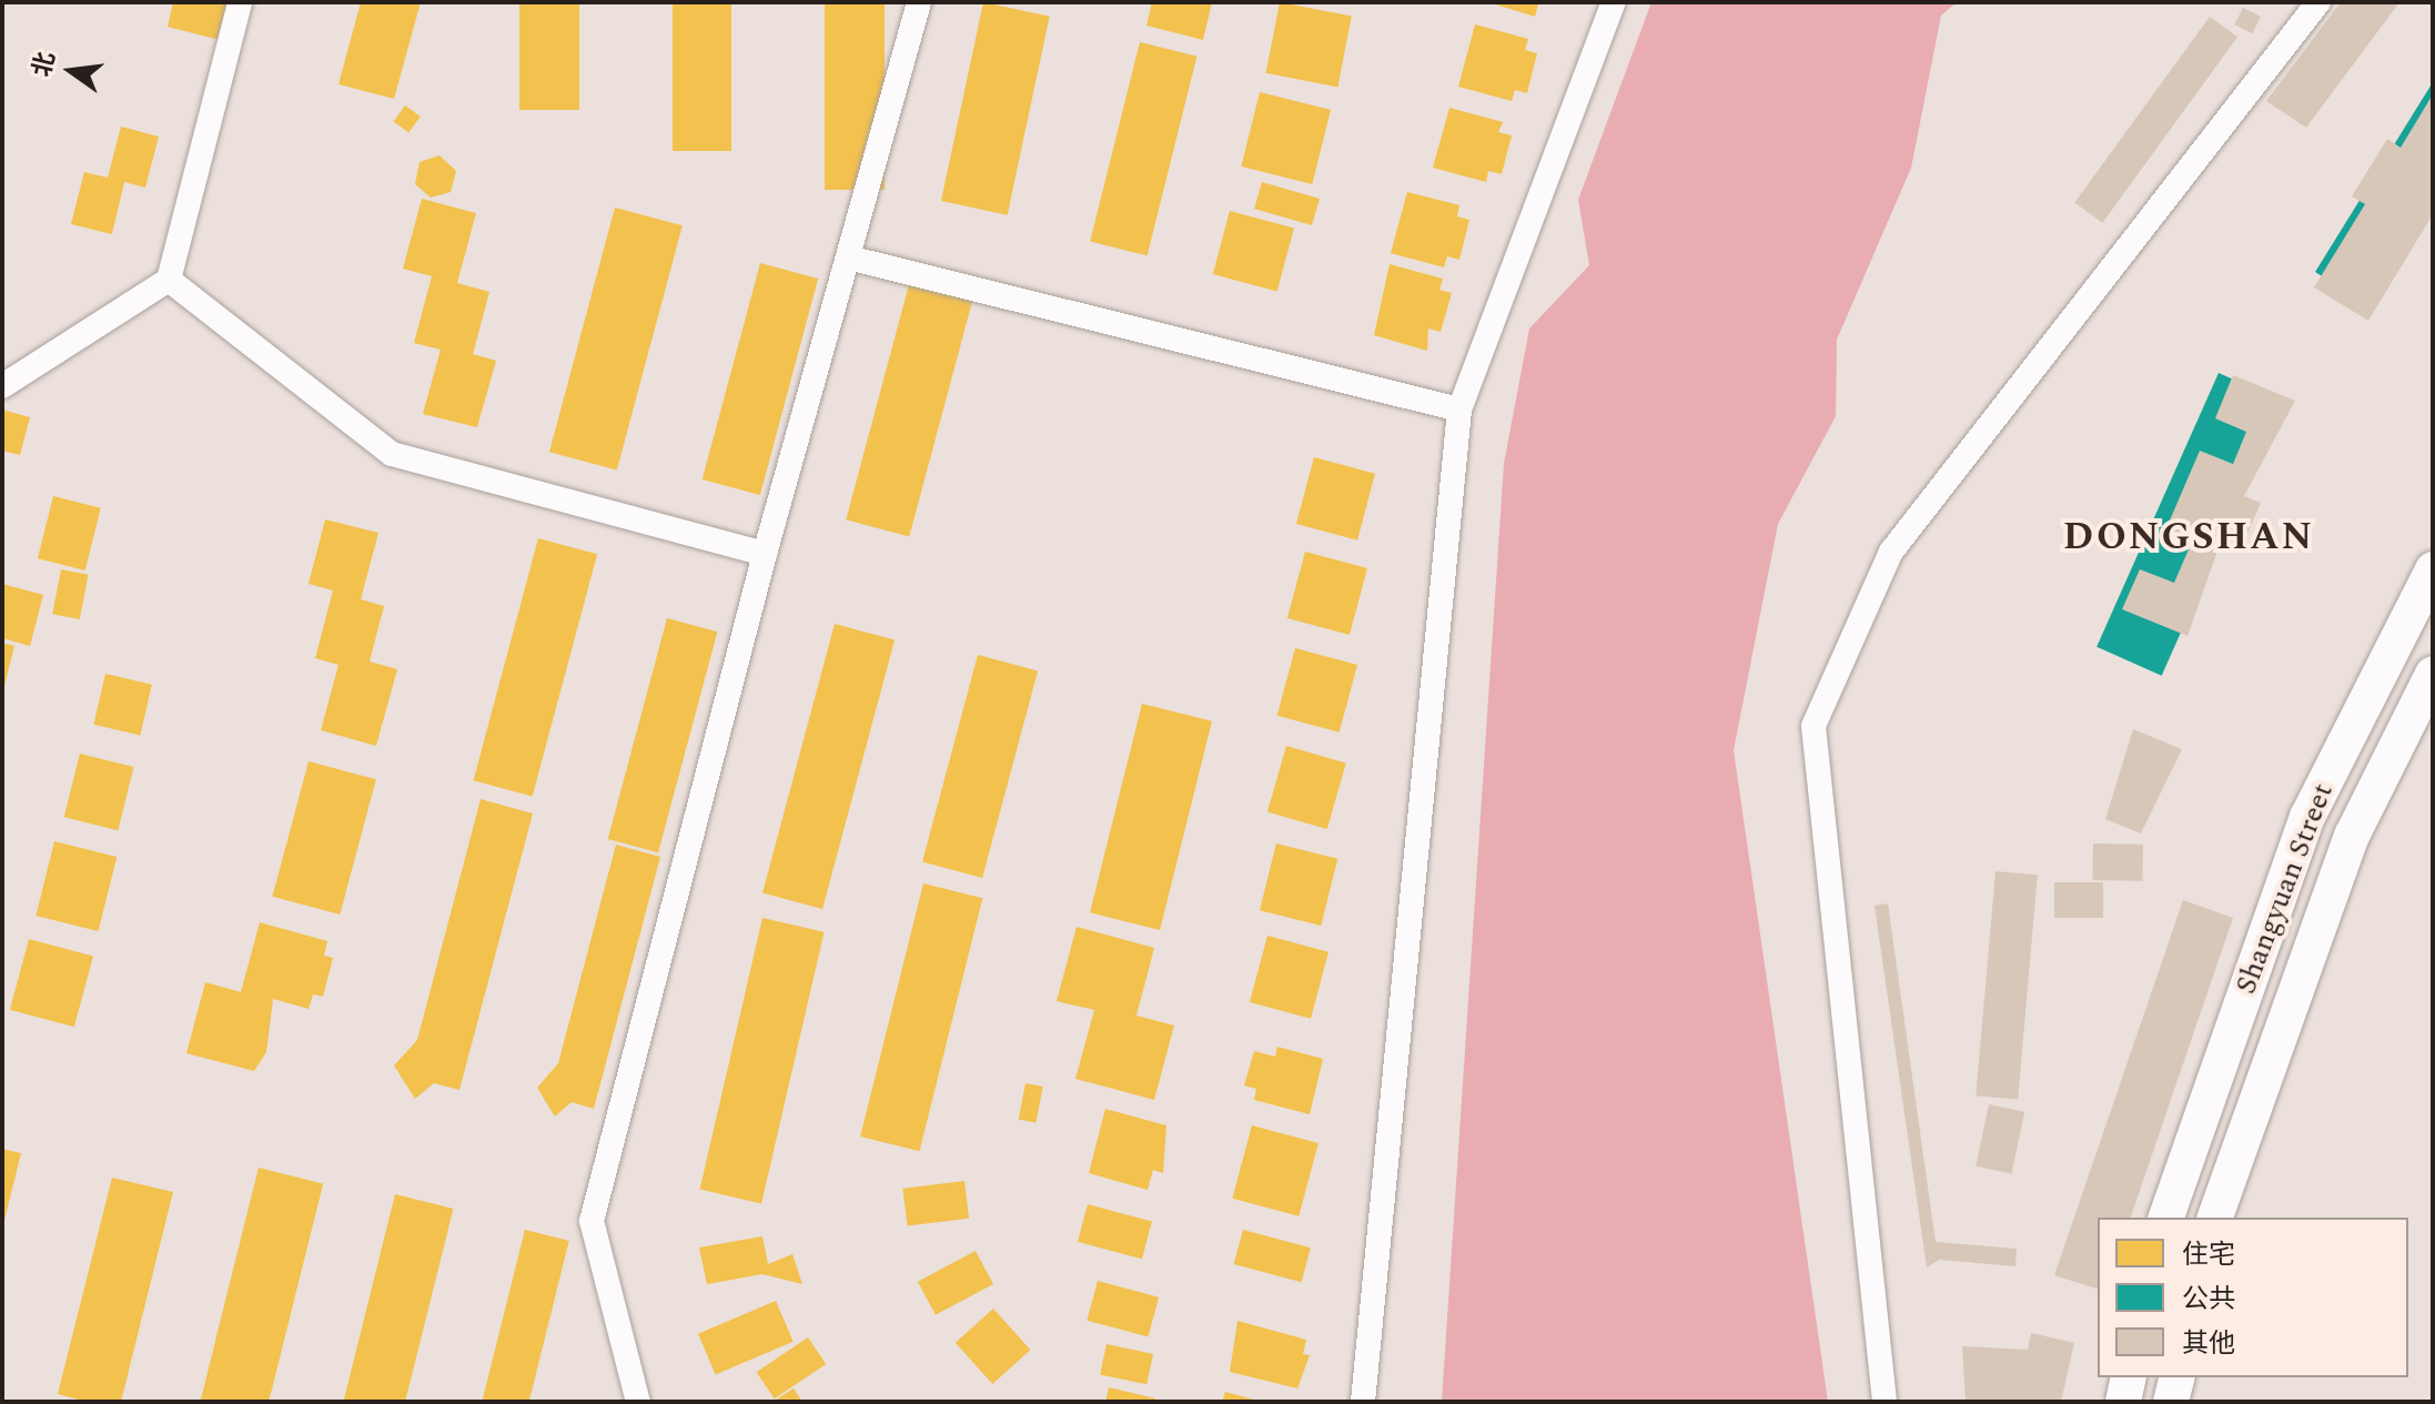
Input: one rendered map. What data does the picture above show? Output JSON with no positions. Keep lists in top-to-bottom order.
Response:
{
  "streets": {
    "main road": ["Shangyuan Street"]
  },
  "districts": ["DONGSHAN"],
  "legend": ["住宅", "公共", "其他"],
  "north": "left"
}
